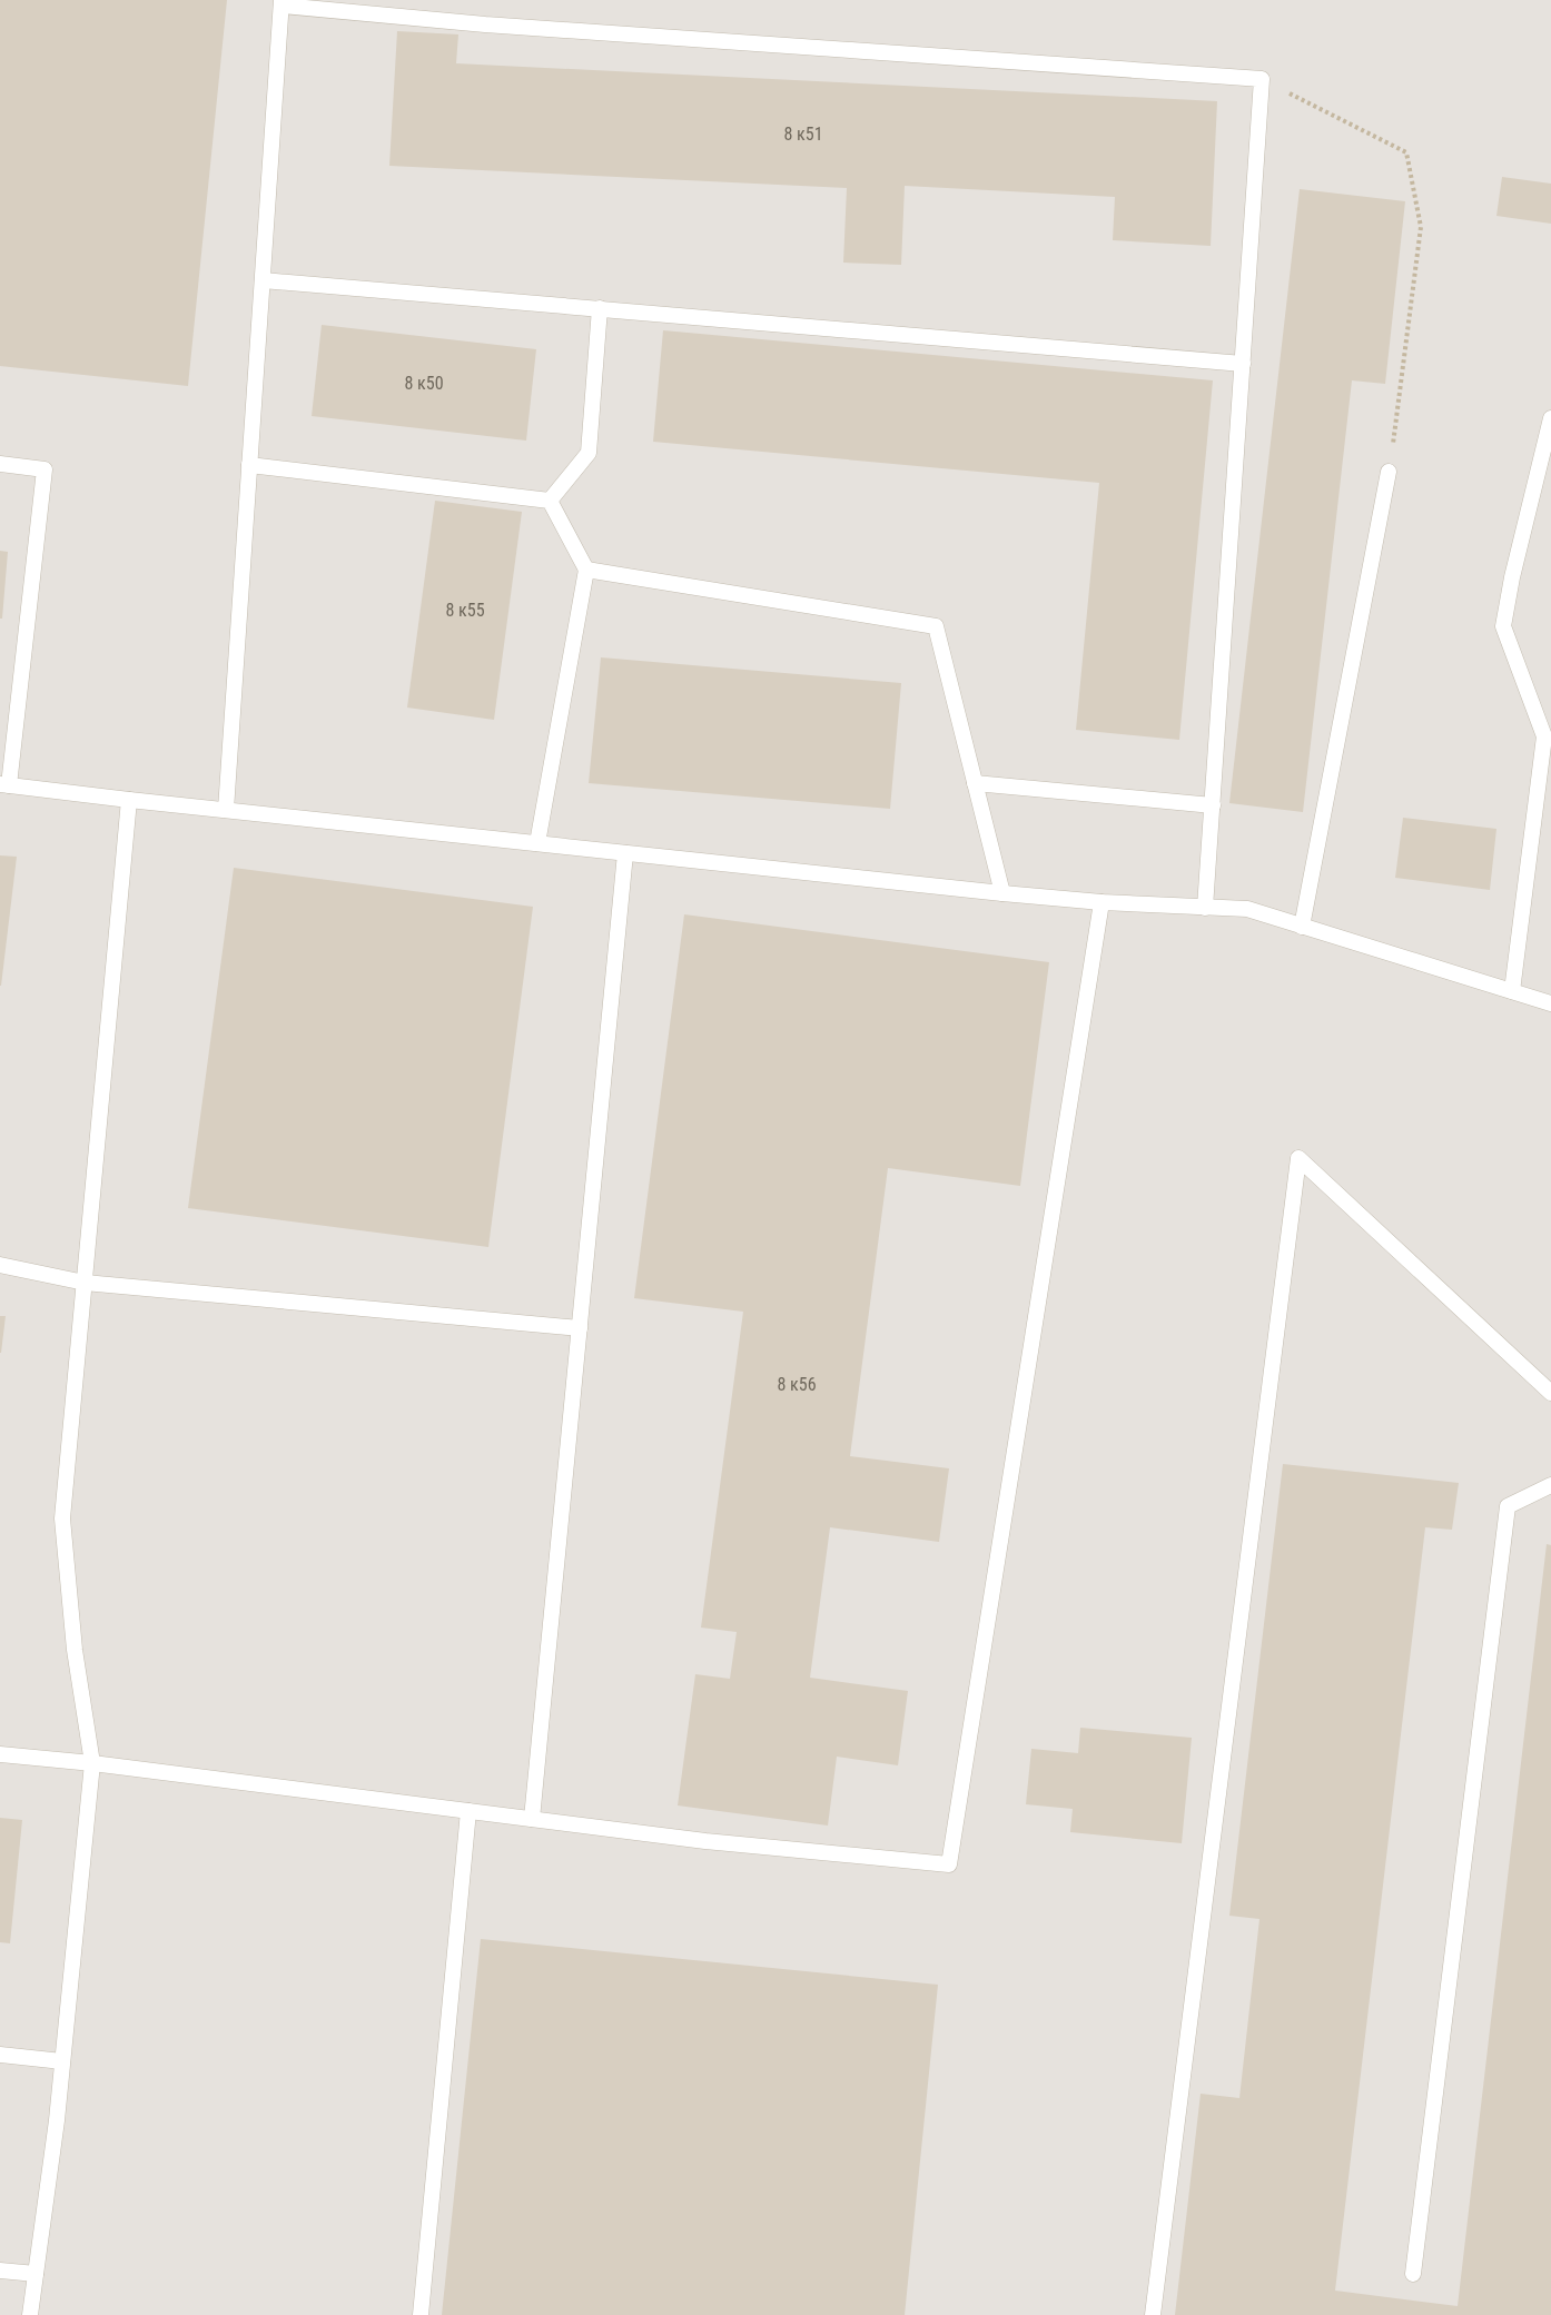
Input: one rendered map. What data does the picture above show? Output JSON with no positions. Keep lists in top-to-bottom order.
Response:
{
  "house_numbers": [
    "8 к51",
    "8 к50",
    "8 к55",
    "8 к56"
  ]
}
